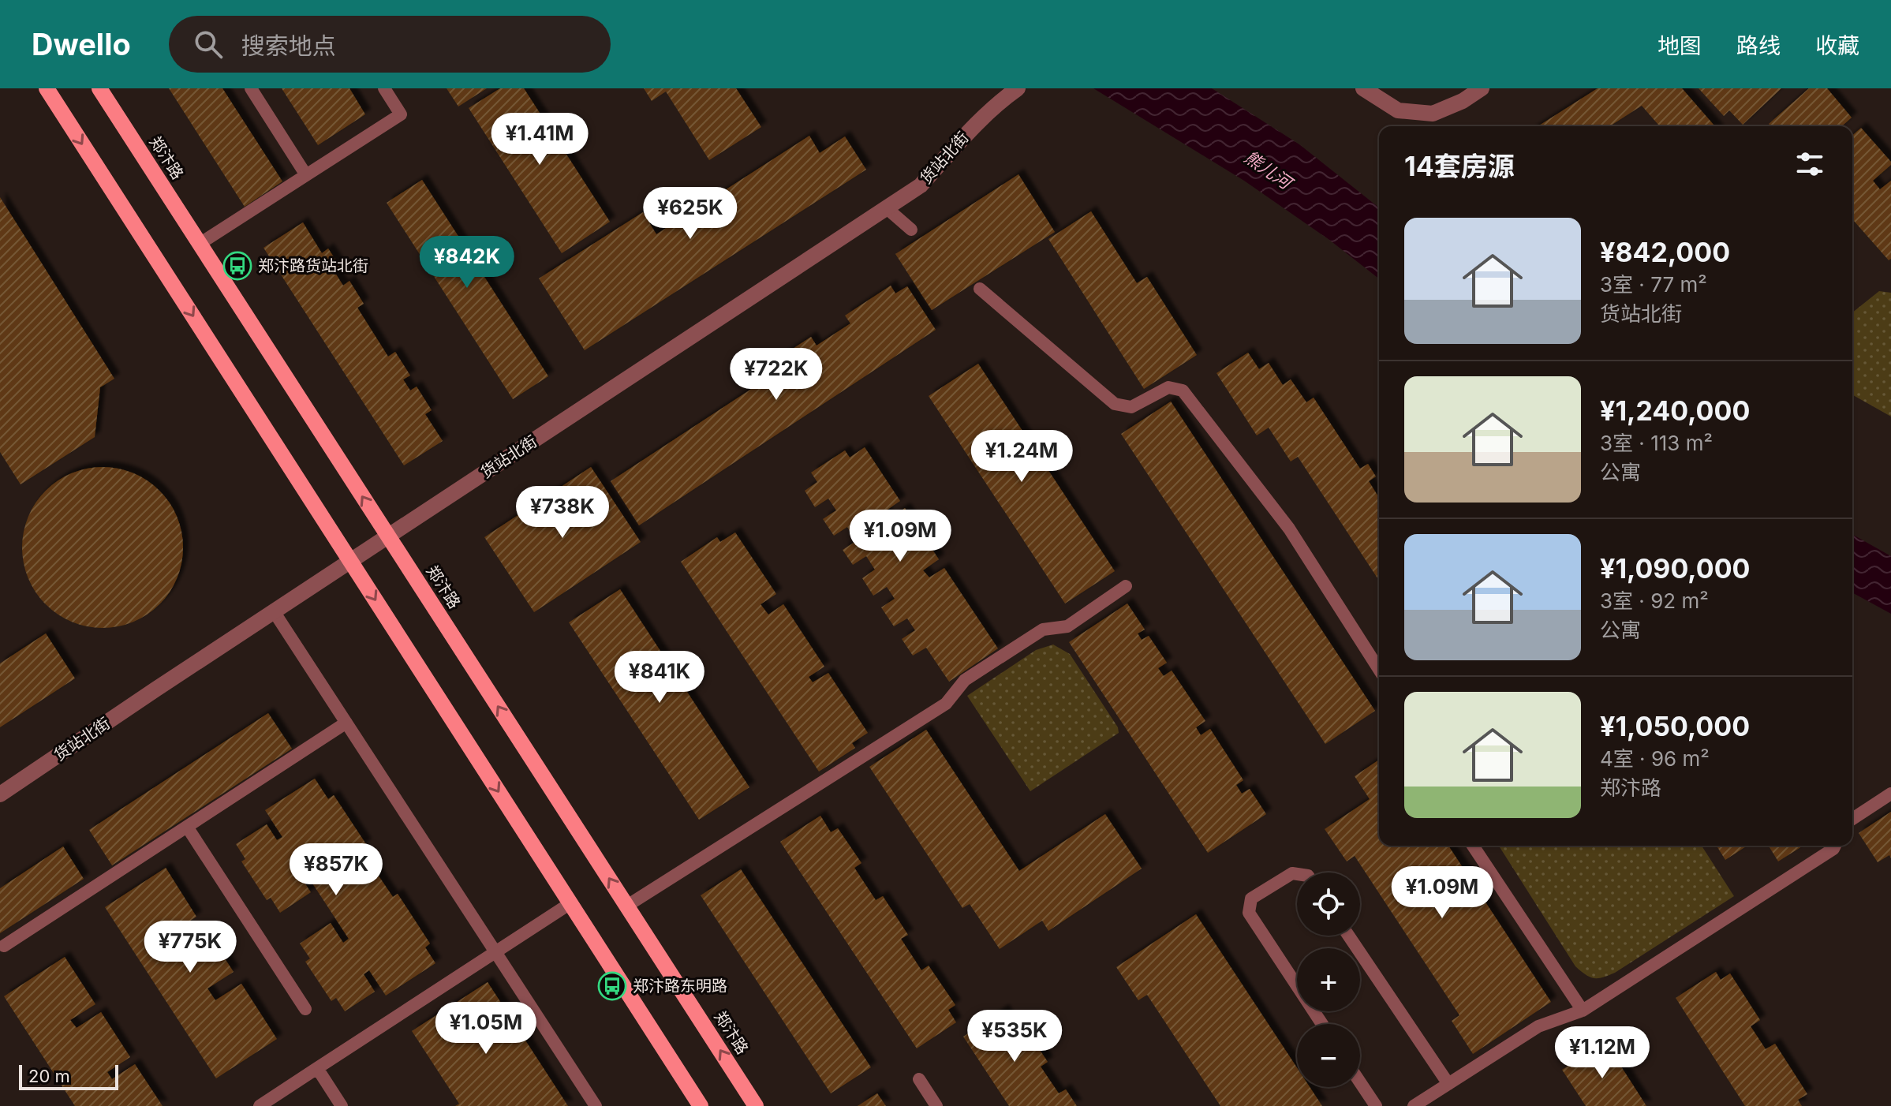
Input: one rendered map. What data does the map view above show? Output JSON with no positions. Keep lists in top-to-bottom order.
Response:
{
  "streets": {
    "main road": ["郑汴路"],
    "street": ["货站北街"]
  },
  "crossings": [
    ["郑汴路", "货站北街"]
  ],
  "water": ["熊儿河"],
  "places": {
    "bus stop": ["郑汴路货站北街", "郑汴路东明路"]
  },
  "scale_bar": "20 m",
  "page": {
    "header": "Dwello",
    "search": "搜索地点",
    "nav": ["地图", "路线", "收藏"],
    "price": [
      "¥1.41M",
      "¥625K",
      "¥842K",
      "¥722K",
      "¥1.24M",
      "¥738K",
      "¥1.09M",
      "¥841K",
      "¥857K",
      "¥1.09M",
      "¥775K",
      "¥1.05M",
      "¥535K",
      "¥1.12M"
    ],
    "heading": "14套房源",
    "list": [
      {
        "name": "¥842,000",
        "note": "3室 · 77 m² · 货站北街"
      },
      {
        "name": "¥1,240,000",
        "note": "3室 · 113 m² · 公寓"
      },
      {
        "name": "¥1,090,000",
        "note": "3室 · 92 m² · 公寓"
      },
      {
        "name": "¥1,050,000",
        "note": "4室 · 96 m² · 郑汴路"
      }
    ],
    "map_buttons": ["+", "−"],
    "scale": "20 m"
  }
}
